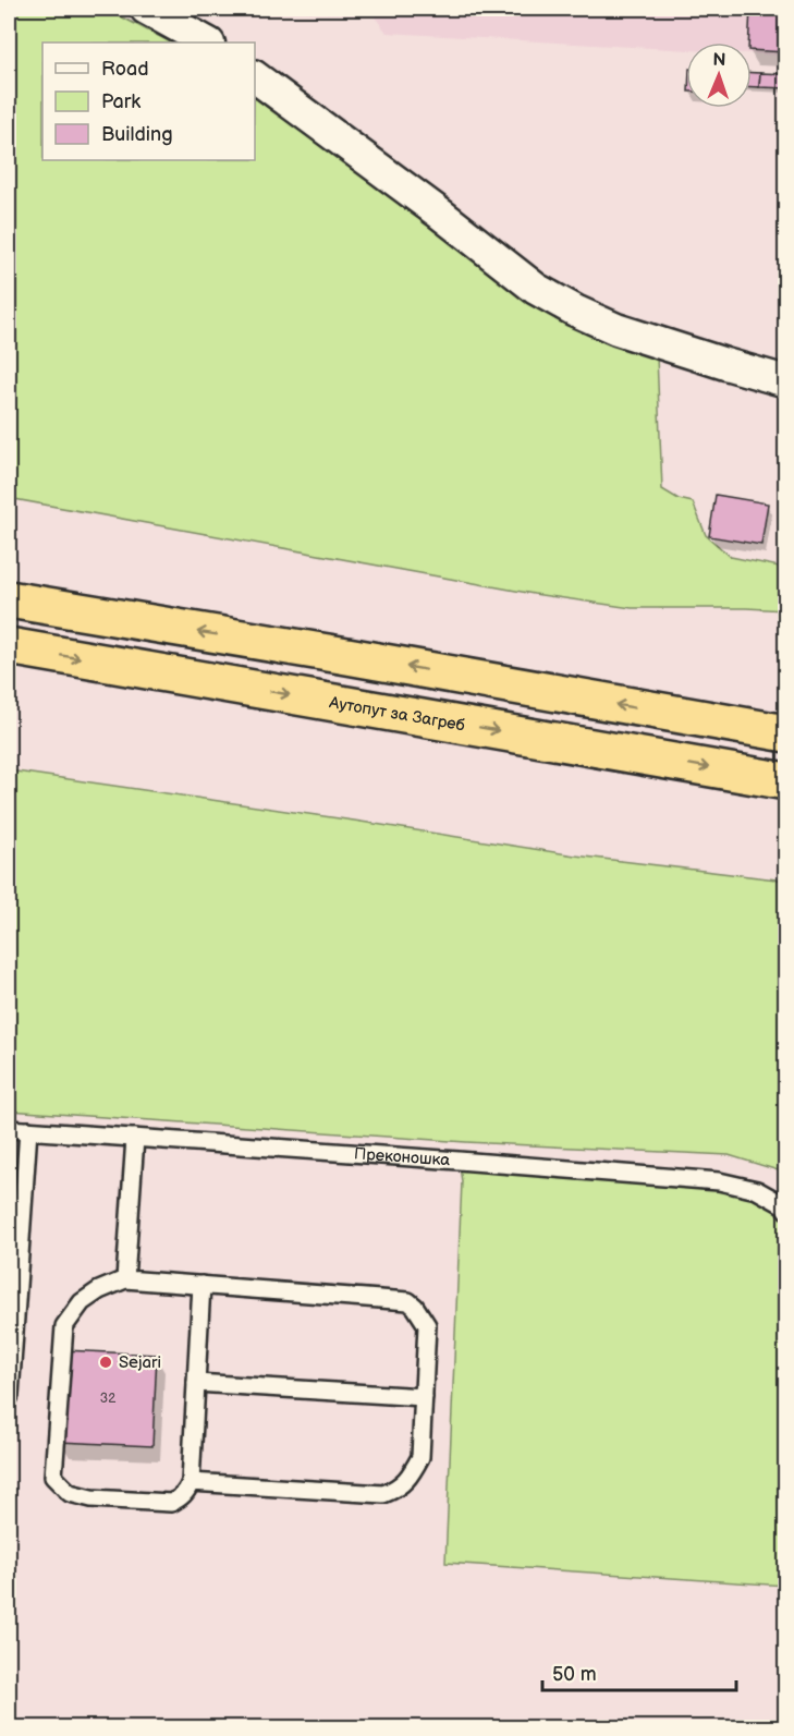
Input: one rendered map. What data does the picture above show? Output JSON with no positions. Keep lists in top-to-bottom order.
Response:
{
  "streets": {
    "highway": ["Аутопут за Загреб"],
    "lane": ["Преконошка"]
  },
  "places": ["Sejari"],
  "house_numbers": ["32"],
  "legend": ["Road", "Park", "Building"],
  "scale_bar": "50 m",
  "north": "top"
}
